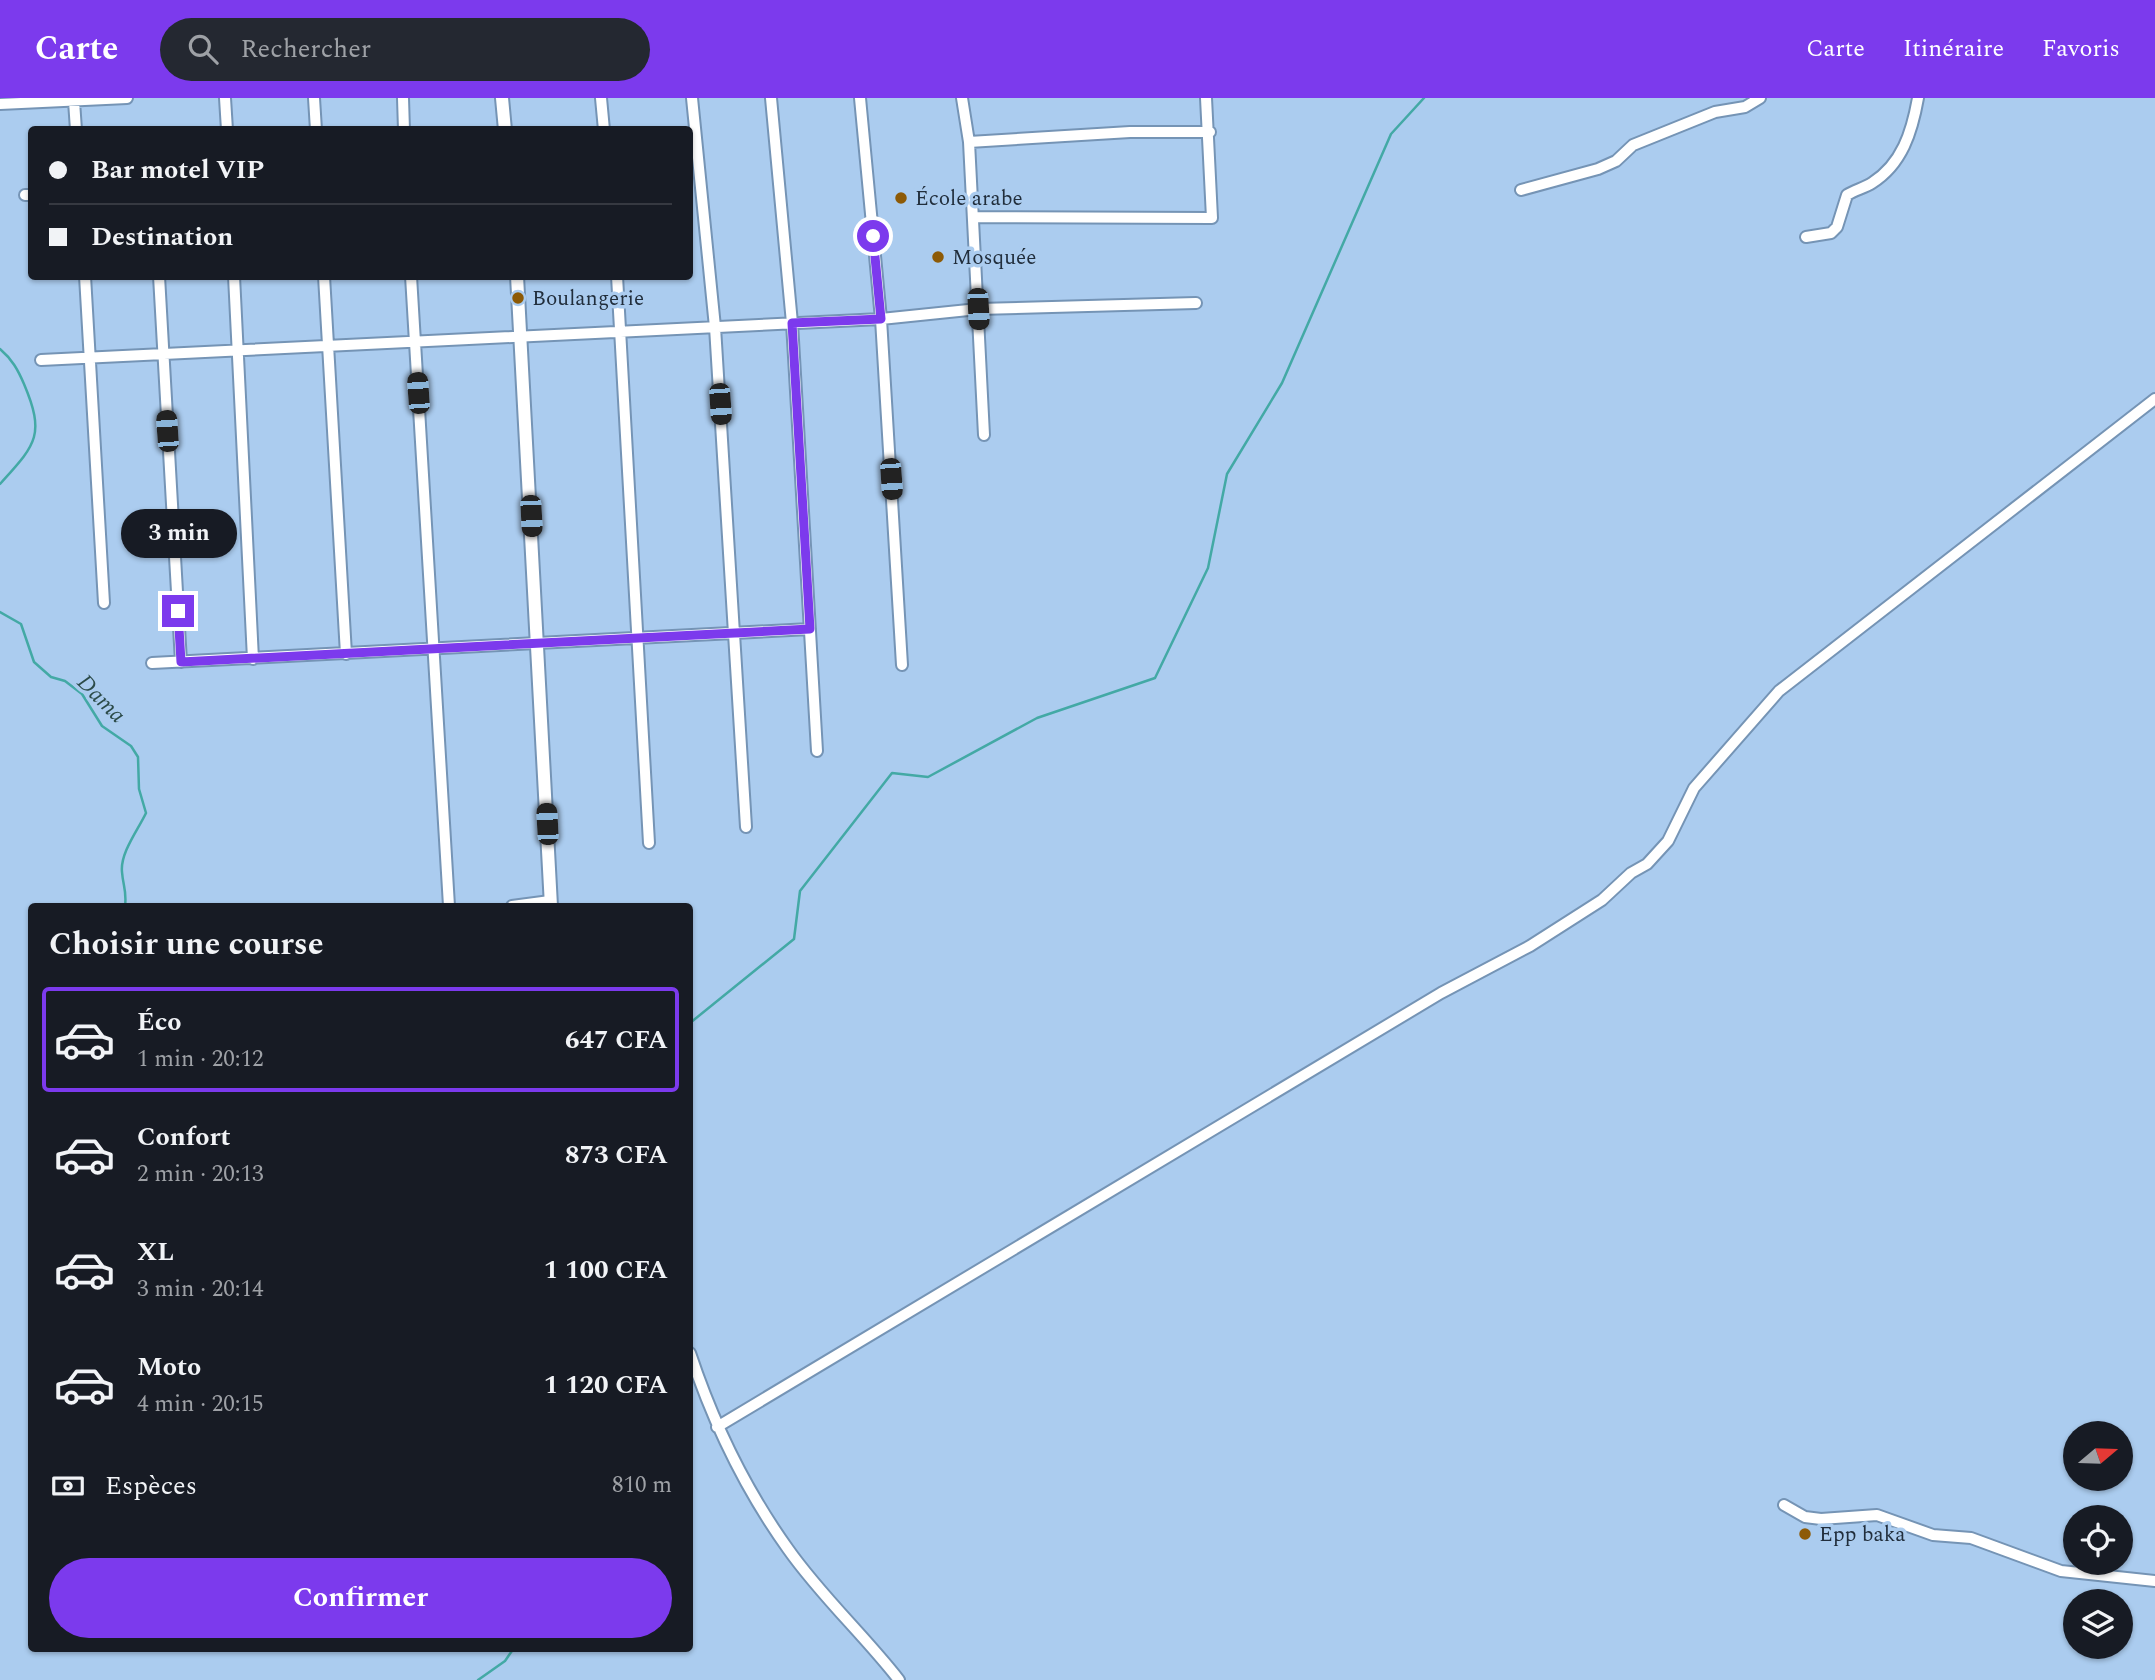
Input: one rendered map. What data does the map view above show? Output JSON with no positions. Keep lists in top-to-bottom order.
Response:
{
  "water": ["Dama"],
  "places": [
    "École arabe",
    "Mosquée",
    "Boulangerie",
    "Epp baka"
  ],
  "north": "right",
  "page": {
    "header": "Carte",
    "search": "Rechercher",
    "nav": ["Carte", "Itinéraire", "Favoris"],
    "banner": ["Bar motel VIP", "Destination"],
    "bubble": "3 min",
    "heading": "Choisir une course",
    "list": [
      {
        "name": "Éco",
        "note": "1 min · 20:12",
        "value": "647 CFA"
      },
      {
        "name": "Confort",
        "note": "2 min · 20:13",
        "value": "873 CFA"
      },
      {
        "name": "XL",
        "note": "3 min · 20:14",
        "value": "1 100 CFA"
      },
      {
        "name": "Moto",
        "note": "4 min · 20:15",
        "value": "1 120 CFA"
      }
    ],
    "pay": ["Espèces", "810 m"],
    "buttons": "Confirmer"
  }
}
